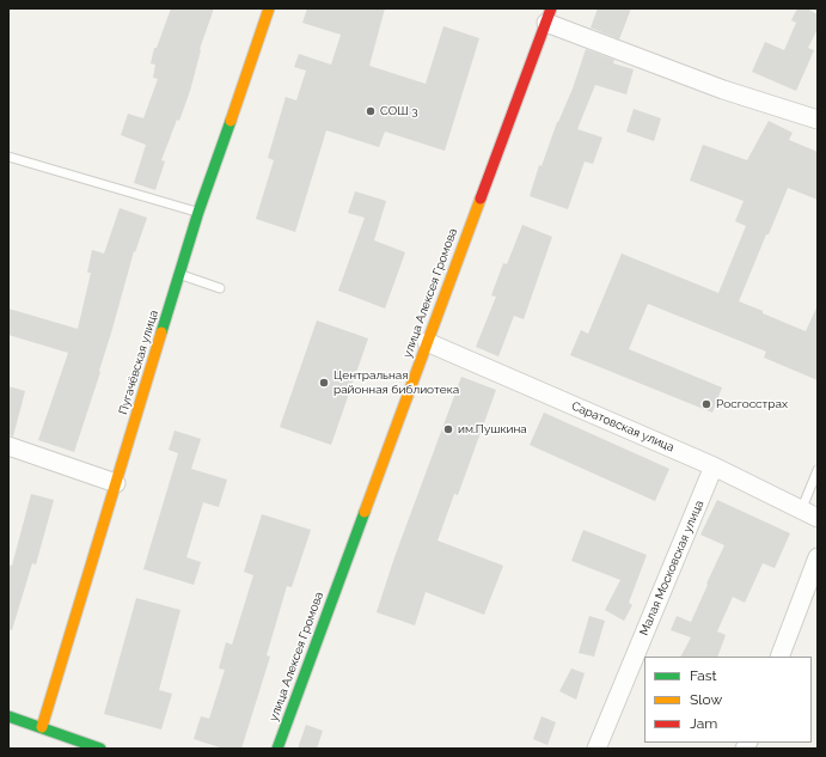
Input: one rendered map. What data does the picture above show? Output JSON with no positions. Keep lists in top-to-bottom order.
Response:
{
  "streets": {
    "street": [
      "улица Алексея Громова",
      "Пугачёвская улица",
      "Саратовская улица",
      "Малая Московская улица"
    ]
  },
  "crossings": [
    ["улица Алексея Громова", "Саратовская улица"],
    ["Саратовская улица", "Малая Московская улица"]
  ],
  "places": [
    "СОШ 3",
    "Центральная районная библиотека",
    "Росгосстрах",
    "им.Пушкина"
  ],
  "legend": ["Fast", "Slow", "Jam"]
}
